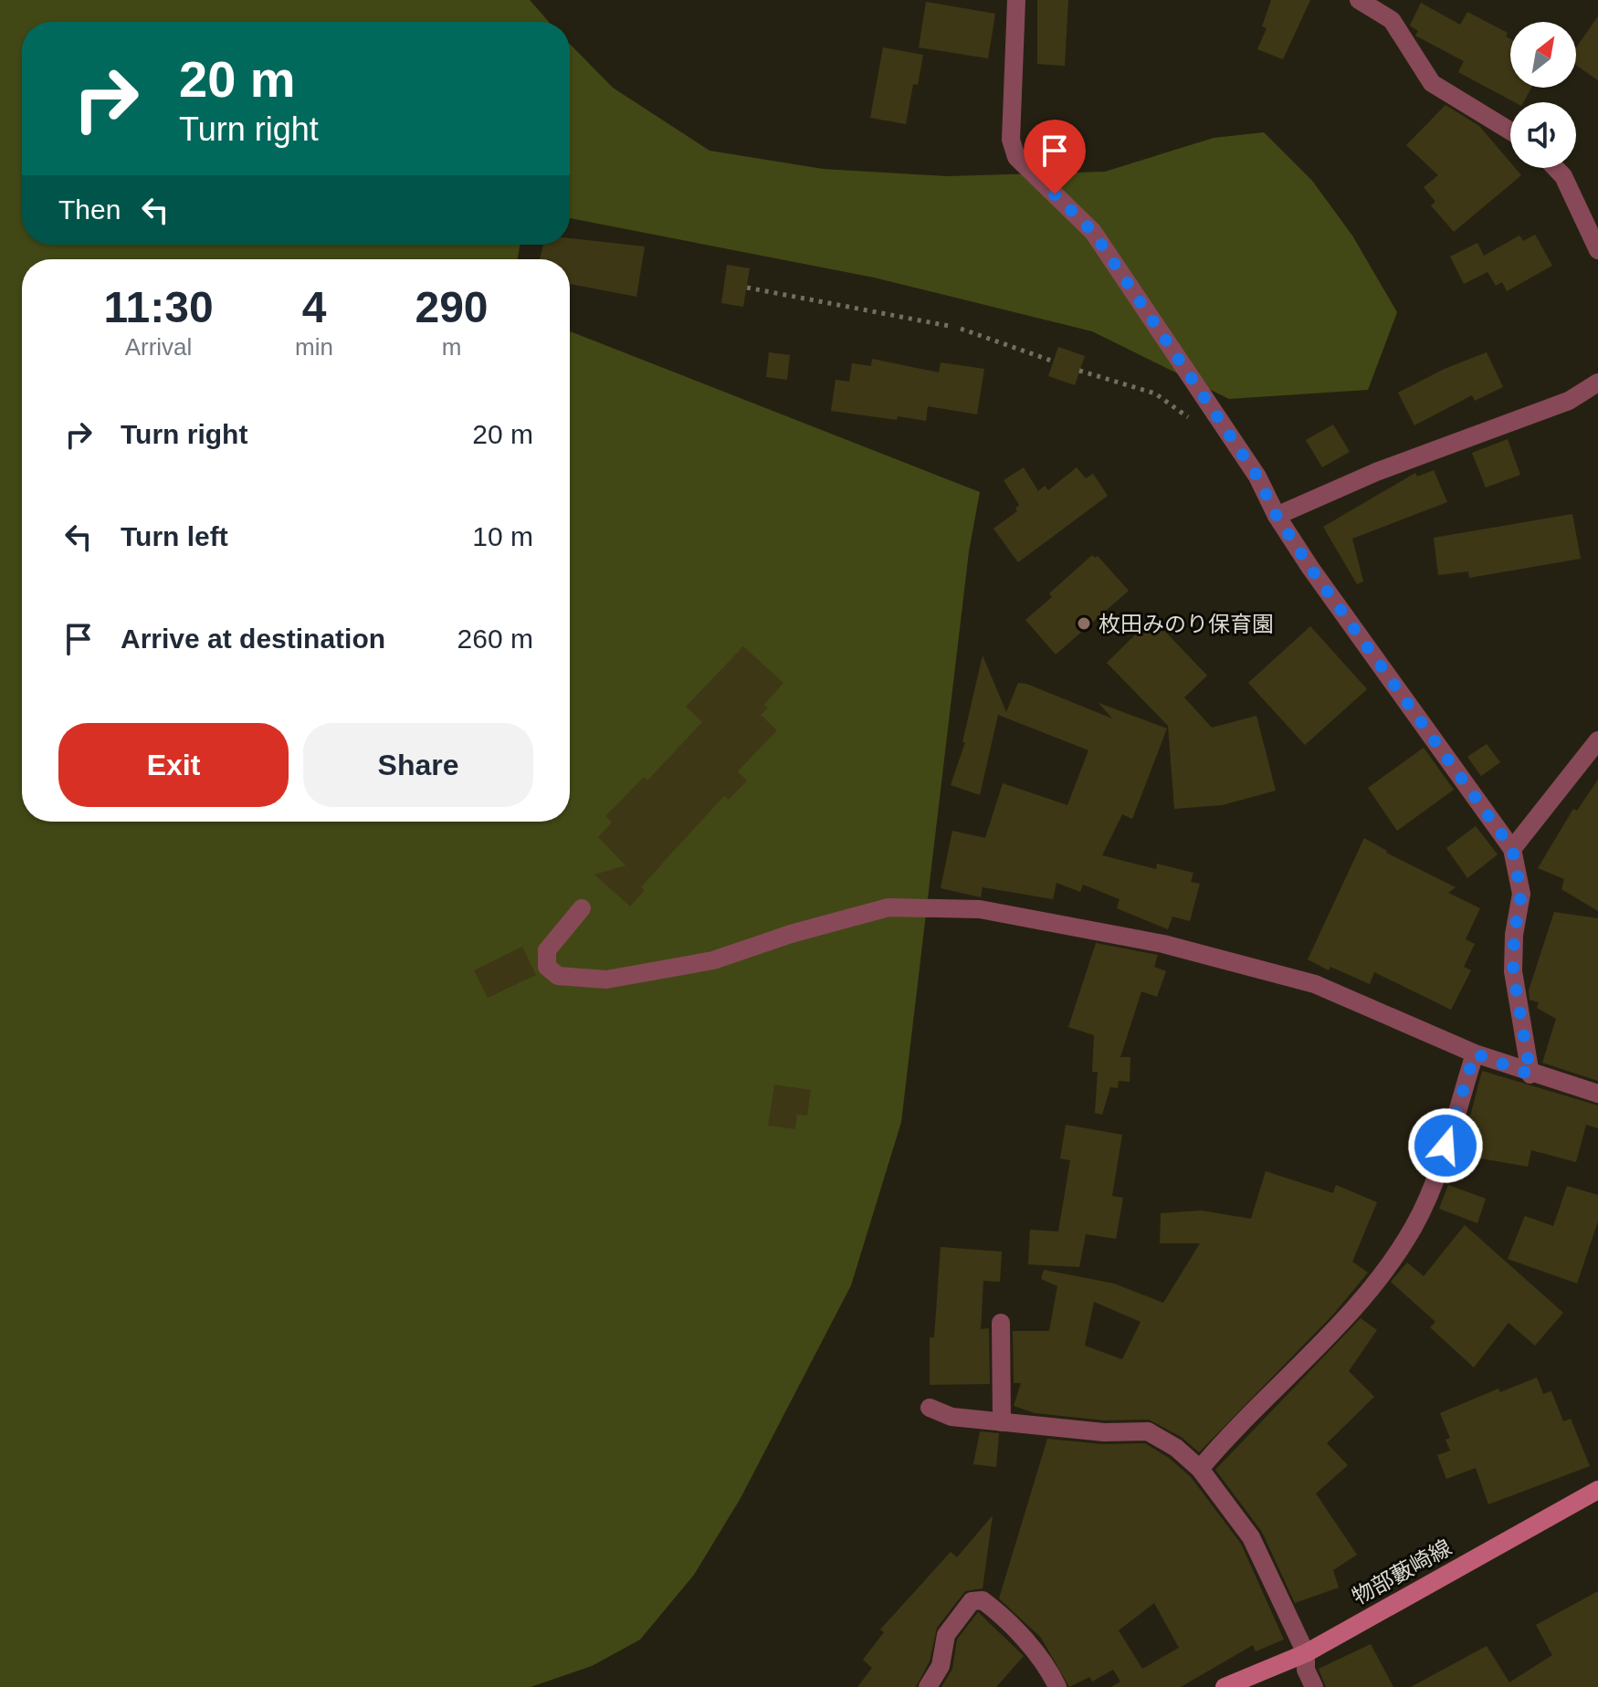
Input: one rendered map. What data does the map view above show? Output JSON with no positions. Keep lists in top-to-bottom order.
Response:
{
  "streets": {
    "main road": ["物部藪崎線"]
  },
  "places": ["枚田みのり保育園"],
  "north": "top right",
  "page": {
    "turn": ["20 m", "Turn right"],
    "then": "Then",
    "eta": [
      "11:30",
      "Arrival",
      "4",
      "min",
      "290",
      "m"
    ],
    "list": [
      {
        "name": "Turn right",
        "value": "20 m"
      },
      {
        "name": "Turn left",
        "value": "10 m"
      },
      {
        "name": "Arrive at destination",
        "value": "260 m"
      }
    ],
    "buttons": ["Exit", "Share"]
  }
}
